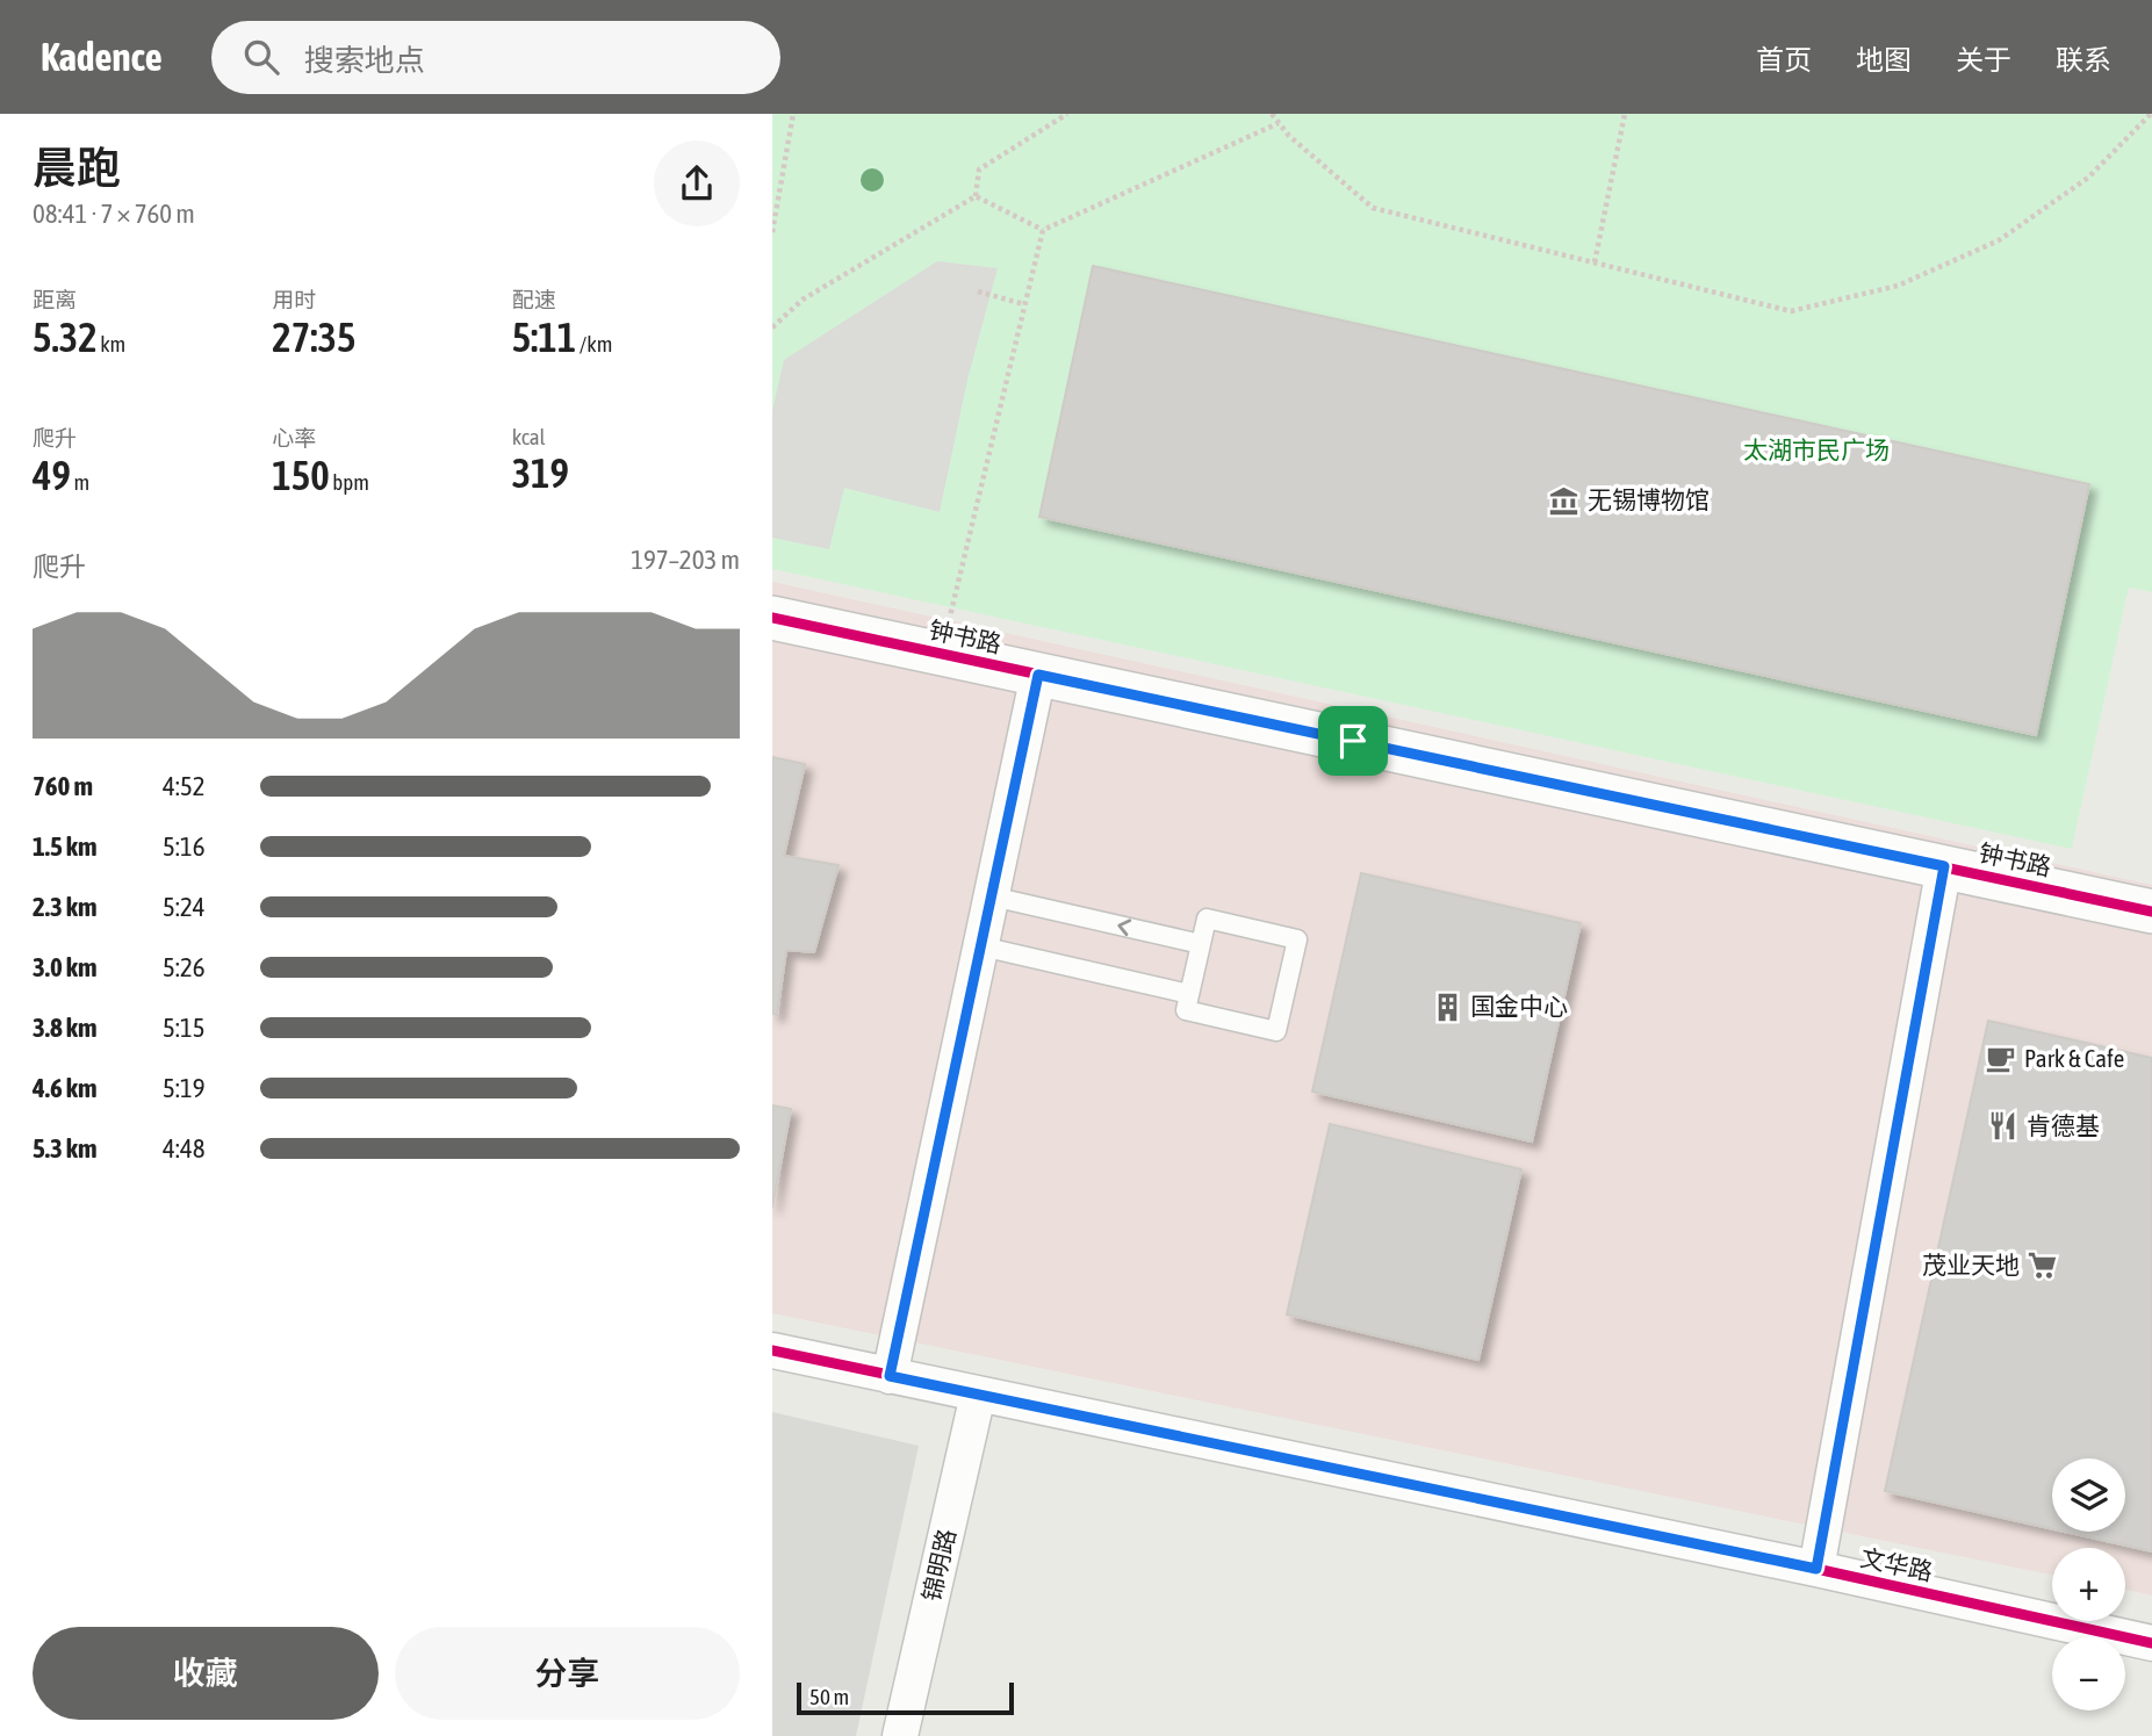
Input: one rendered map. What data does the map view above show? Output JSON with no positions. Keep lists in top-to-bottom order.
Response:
{
  "streets": {
    "street": ["钟书路", "锦明路", "文华路"]
  },
  "crossings": [
    ["锦明路", "文华路"]
  ],
  "parks": ["太湖市民广场"],
  "places": {
    "museum": ["无锡博物馆"],
    "building": ["国金中心"],
    "cafe": ["Park & Cafe"],
    "restaurant": ["肯德基"],
    "supermarket": ["茂业天地"]
  },
  "scale_bar": "50 m",
  "page": {
    "header": "Kadence",
    "search": "搜索地点",
    "nav": [
      "首页",
      "地图",
      "关于",
      "联系"
    ],
    "heading": ["晨跑", "08:41 · 7 × 760 m"],
    "stats": [
      ["距离", "5.32 km"],
      ["用时", "27:35"],
      ["配速", "5:11 /km"],
      ["爬升", "49 m"],
      ["心率", "150 bpm"],
      ["kcal", "319"]
    ],
    "chart": ["爬升", "197–203 m"],
    "list": [
      {
        "name": "760 m",
        "note": "4:52"
      },
      {
        "name": "1.5 km",
        "note": "5:16"
      },
      {
        "name": "2.3 km",
        "note": "5:24"
      },
      {
        "name": "3.0 km",
        "note": "5:26"
      },
      {
        "name": "3.8 km",
        "note": "5:15"
      },
      {
        "name": "4.6 km",
        "note": "5:19"
      },
      {
        "name": "5.3 km",
        "note": "4:48"
      }
    ],
    "map_buttons": ["+", "−"],
    "buttons": ["收藏", "分享"],
    "scale": "50 m"
  }
}
